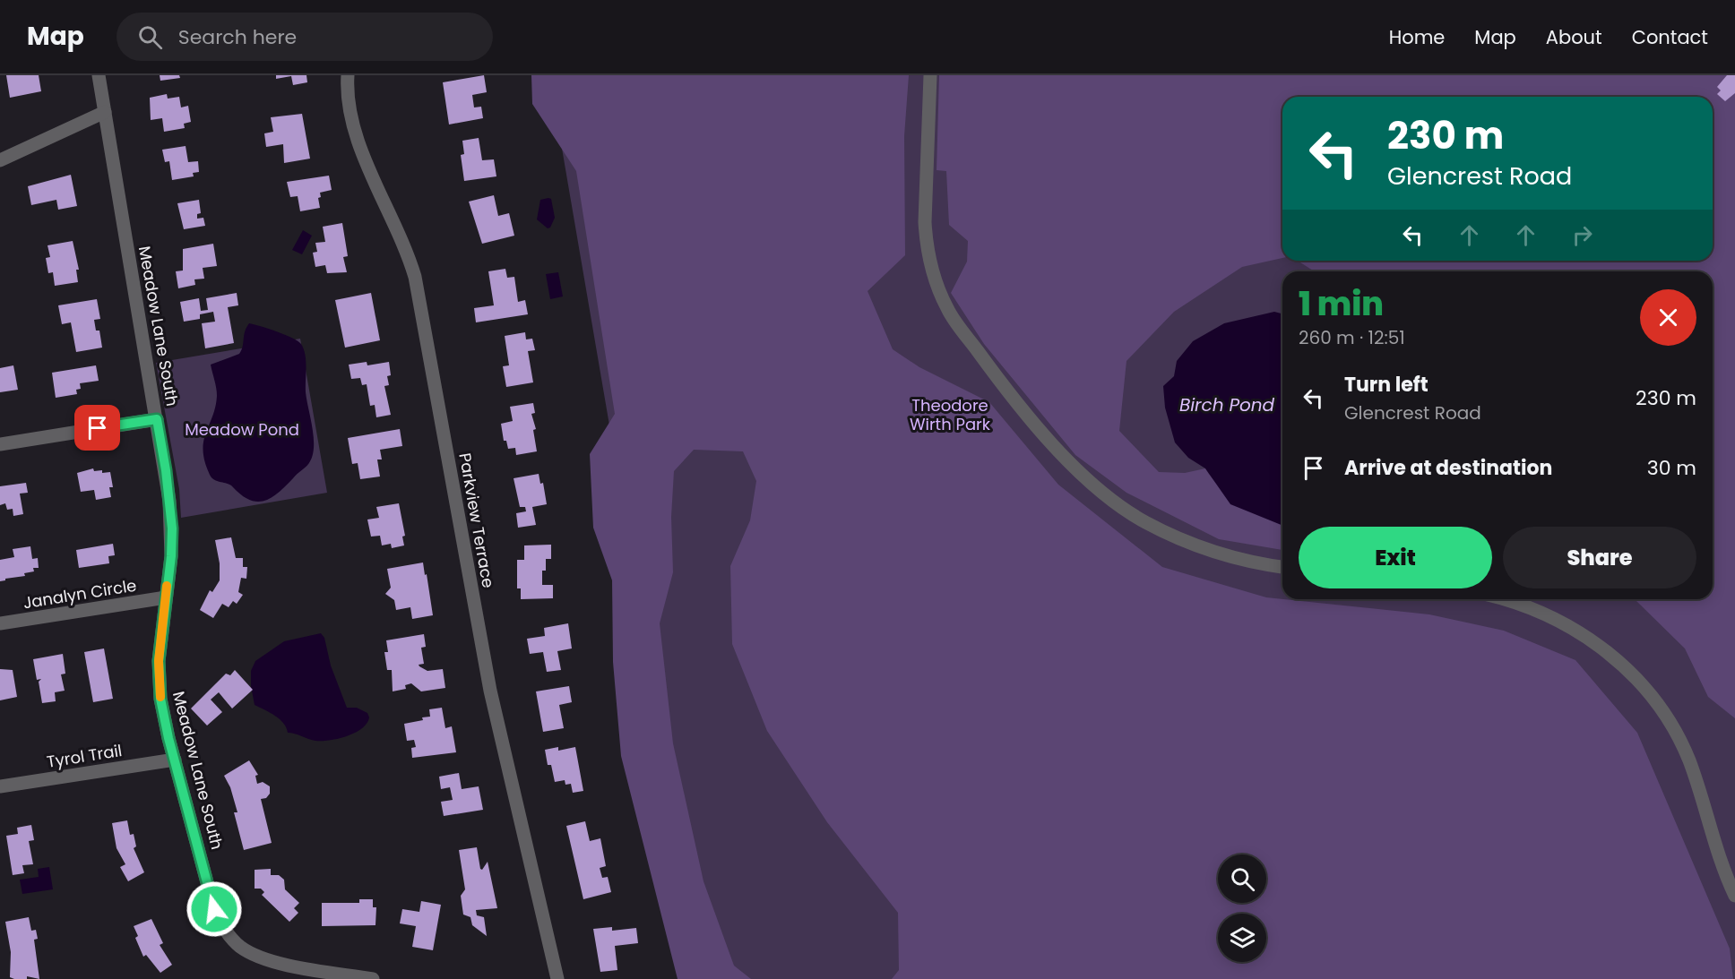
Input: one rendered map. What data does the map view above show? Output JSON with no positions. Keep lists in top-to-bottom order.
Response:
{
  "streets": {
    "street": [
      "Meadow Lane South",
      "Parkview Terrace",
      "Janalyn Circle",
      "Tyrol Trail"
    ]
  },
  "crossings": [
    ["Meadow Lane South", "Janalyn Circle"],
    ["Meadow Lane South", "Tyrol Trail"]
  ],
  "water": ["Birch Pond"],
  "parks": ["Theodore Wirth Park", "Meadow Pond"],
  "page": {
    "header": "Map",
    "search": "Search here",
    "nav": [
      "Home",
      "Map",
      "About",
      "Contact"
    ],
    "turn": ["230 m", "Glencrest Road"],
    "heading": ["1 min", "260 m · 12:51"],
    "list": [
      {
        "name": "Turn left",
        "note": "Glencrest Road",
        "value": "230 m"
      },
      {
        "name": "Arrive at destination",
        "value": "30 m"
      }
    ],
    "buttons": ["Exit", "Share"]
  }
}
